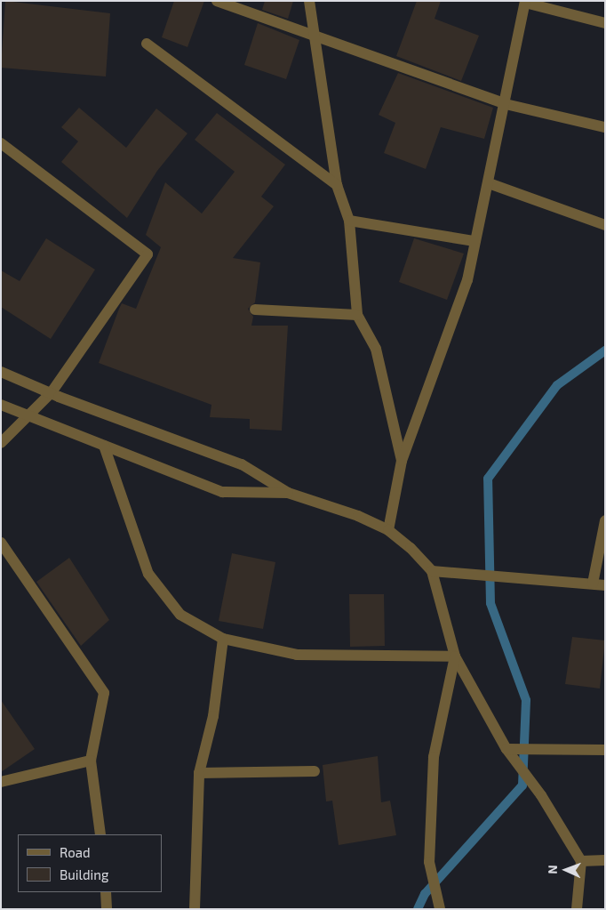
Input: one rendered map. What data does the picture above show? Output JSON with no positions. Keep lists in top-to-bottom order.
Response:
{
  "legend": ["Road", "Building"],
  "north": "left"
}
